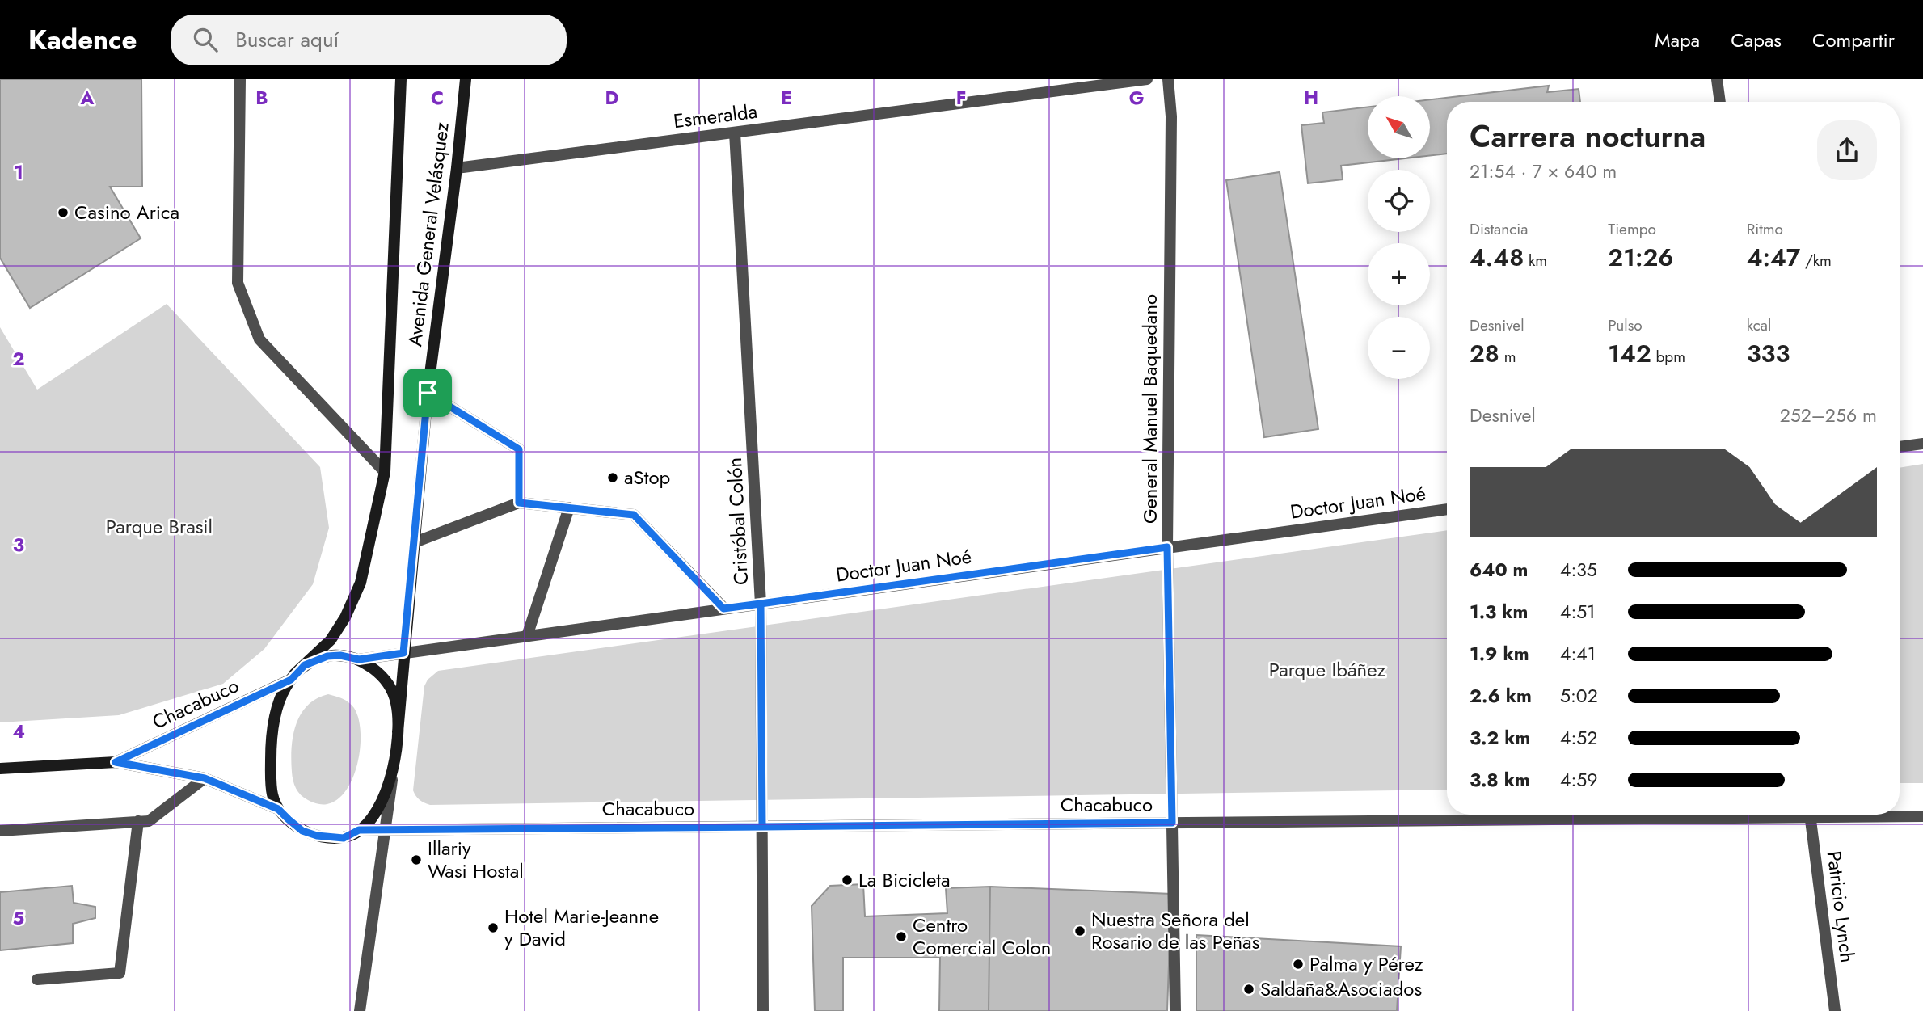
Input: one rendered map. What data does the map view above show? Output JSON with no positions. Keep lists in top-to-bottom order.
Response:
{
  "streets": {
    "main road": ["Avenida General Velásquez", "Chacabuco"],
    "street": [
      "Esmeralda",
      "General Manuel Baquedano",
      "Doctor Juan Noé",
      "Cristóbal Colón",
      "Patricio Lynch"
    ]
  },
  "crossings": [
    ["Esmeralda", "Avenida General Velásquez"],
    ["Esmeralda", "Cristóbal Colón"],
    ["Avenida General Velásquez", "Doctor Juan Noé"],
    ["Avenida General Velásquez", "Chacabuco"],
    ["General Manuel Baquedano", "Doctor Juan Noé"],
    ["General Manuel Baquedano", "Chacabuco"],
    ["Doctor Juan Noé", "Cristóbal Colón"],
    ["Doctor Juan Noé", "Chacabuco"],
    ["Cristóbal Colón", "Chacabuco"]
  ],
  "parks": ["Parque Brasil", "Parque Ibáñez"],
  "places": [
    "Casino Arica",
    "aStop",
    "Illariy Wasi Hostal",
    "La Bicicleta",
    "Hotel Marie-Jeanne y David",
    "Nuestra Señora del Rosario de las Peñas",
    "Centro Comercial Colon",
    "Palma y Pérez",
    "Saldaña&Asociados"
  ],
  "north": "top left",
  "page": {
    "header": "Kadence",
    "search": "Buscar aquí",
    "nav": ["Mapa", "Capas", "Compartir"],
    "map_buttons": ["+", "−"],
    "heading": ["Carrera nocturna", "21:54 · 7 × 640 m"],
    "stats": [
      ["Distancia", "4.48 km"],
      ["Tiempo", "21:26"],
      ["Ritmo", "4:47 /km"],
      ["Desnivel", "28 m"],
      ["Pulso", "142 bpm"],
      ["kcal", "333"]
    ],
    "chart": ["Desnivel", "252–256 m"],
    "list": [
      {
        "name": "640 m",
        "note": "4:35"
      },
      {
        "name": "1.3 km",
        "note": "4:51"
      },
      {
        "name": "1.9 km",
        "note": "4:41"
      },
      {
        "name": "2.6 km",
        "note": "5:02"
      },
      {
        "name": "3.2 km",
        "note": "4:52"
      },
      {
        "name": "3.8 km",
        "note": "4:59"
      }
    ]
  },
  "grid": {
    "columns": [
      "A",
      "B",
      "C",
      "D",
      "E",
      "F",
      "G",
      "H"
    ],
    "rows": [
      "1",
      "2",
      "3",
      "4",
      "5"
    ]
  }
}
